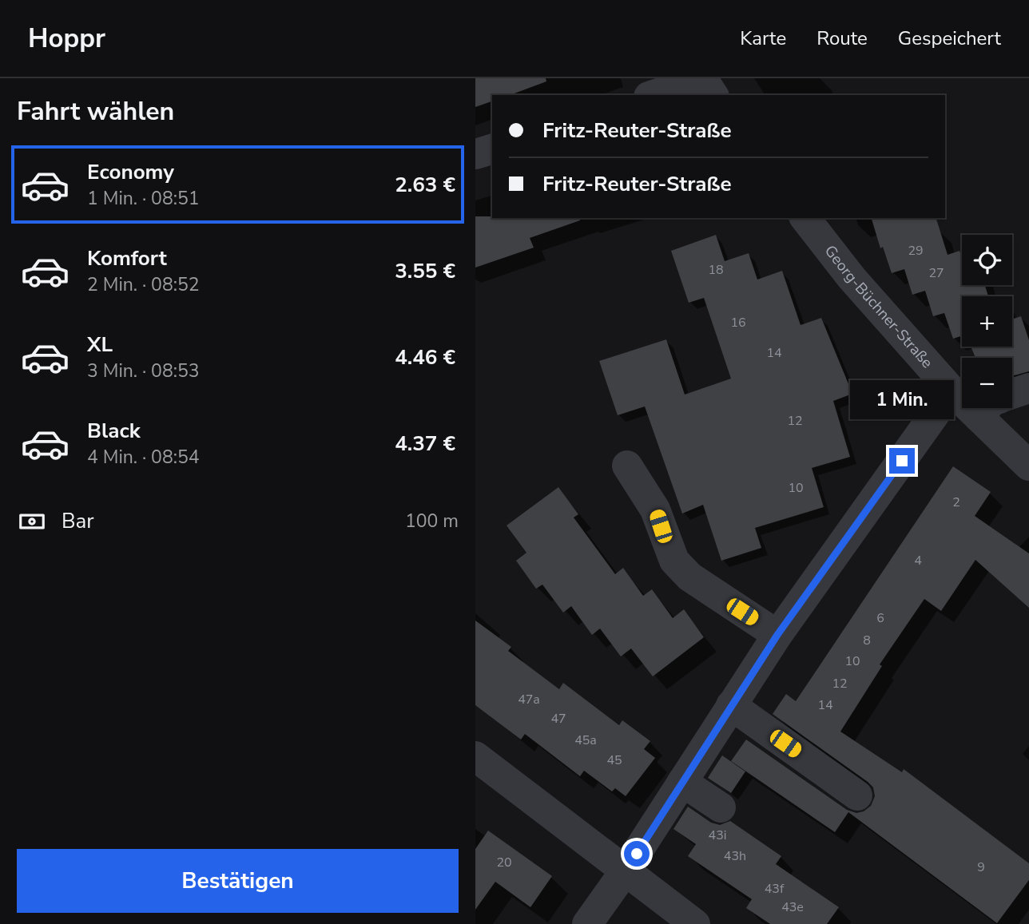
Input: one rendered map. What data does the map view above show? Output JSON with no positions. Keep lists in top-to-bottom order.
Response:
{
  "streets": {
    "street": ["Georg-Büchner-Straße"]
  },
  "house_numbers": [
    "29",
    "18",
    "27",
    "16",
    "14",
    "12",
    "10",
    "2",
    "4",
    "6",
    "8",
    "10",
    "12",
    "47a",
    "14",
    "47",
    "45a",
    "45",
    "43i",
    "43h",
    "20",
    "9",
    "43f",
    "43e"
  ],
  "page": {
    "header": "Hoppr",
    "nav": ["Karte", "Route", "Gespeichert"],
    "heading": "Fahrt wählen",
    "banner": ["Fritz-Reuter-Straße", "Fritz-Reuter-Straße"],
    "list": [
      {
        "name": "Economy",
        "note": "1 Min. · 08:51",
        "value": "2.63 €"
      },
      {
        "name": "Komfort",
        "note": "2 Min. · 08:52",
        "value": "3.55 €"
      },
      {
        "name": "XL",
        "note": "3 Min. · 08:53",
        "value": "4.46 €"
      },
      {
        "name": "Black",
        "note": "4 Min. · 08:54",
        "value": "4.37 €"
      }
    ],
    "map_buttons": ["+", "−"],
    "bubble": "1 Min.",
    "pay": ["Bar", "100 m"],
    "buttons": "Bestätigen"
  }
}
